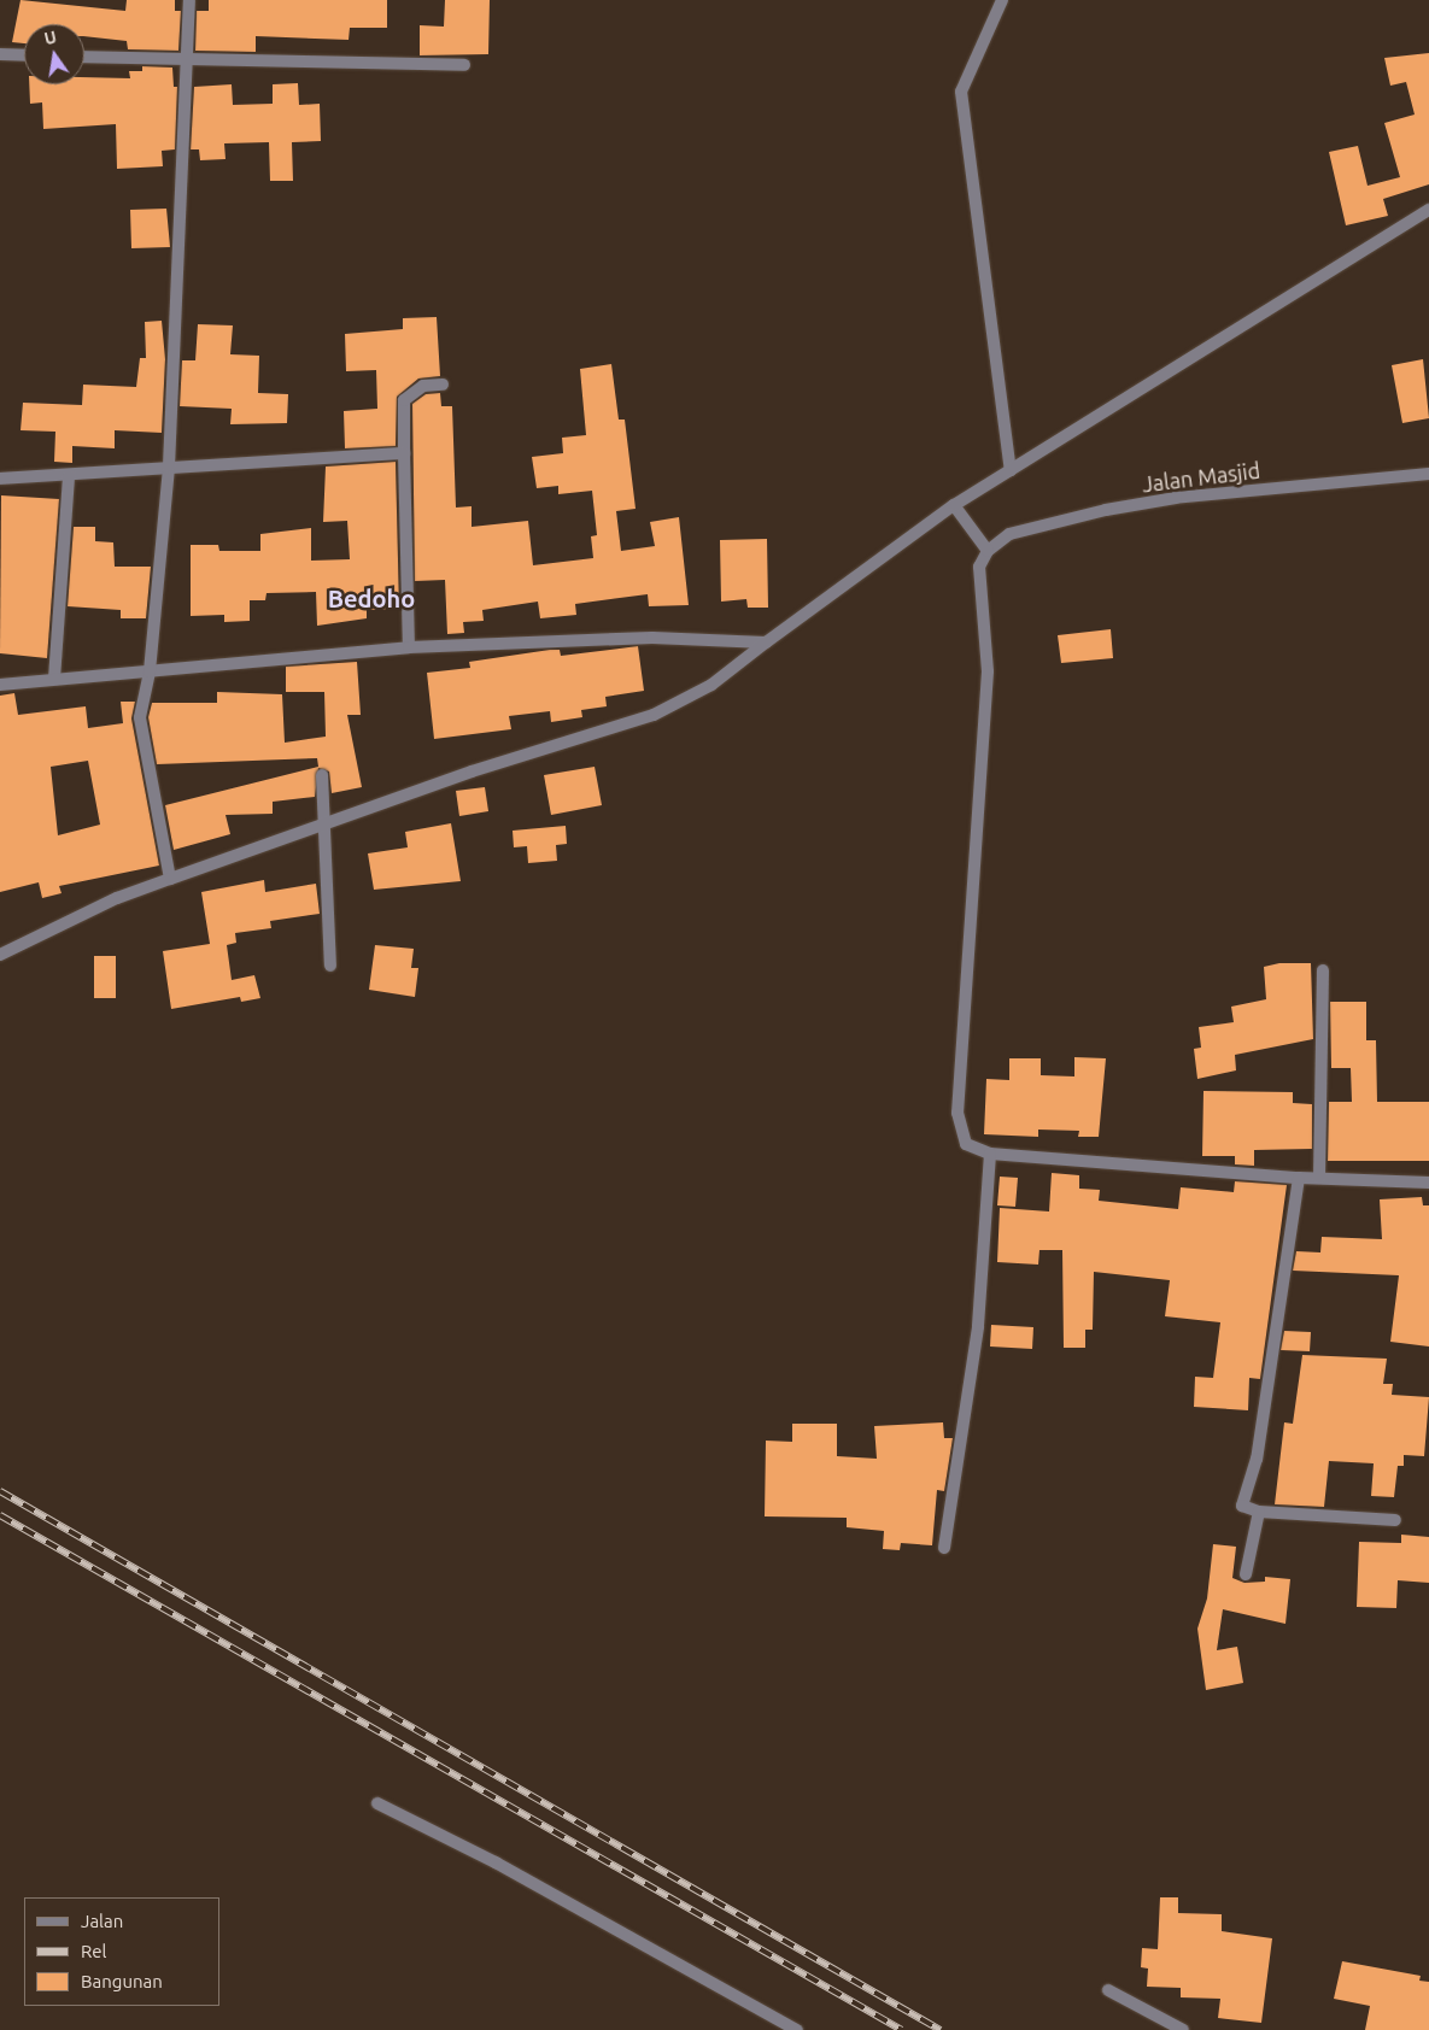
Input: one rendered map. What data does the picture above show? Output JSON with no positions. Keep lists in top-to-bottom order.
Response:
{
  "streets": {
    "street": ["Jalan Masjid"]
  },
  "districts": ["Bedoho"],
  "legend": ["Jalan", "Rel", "Bangunan"],
  "north": "top"
}
